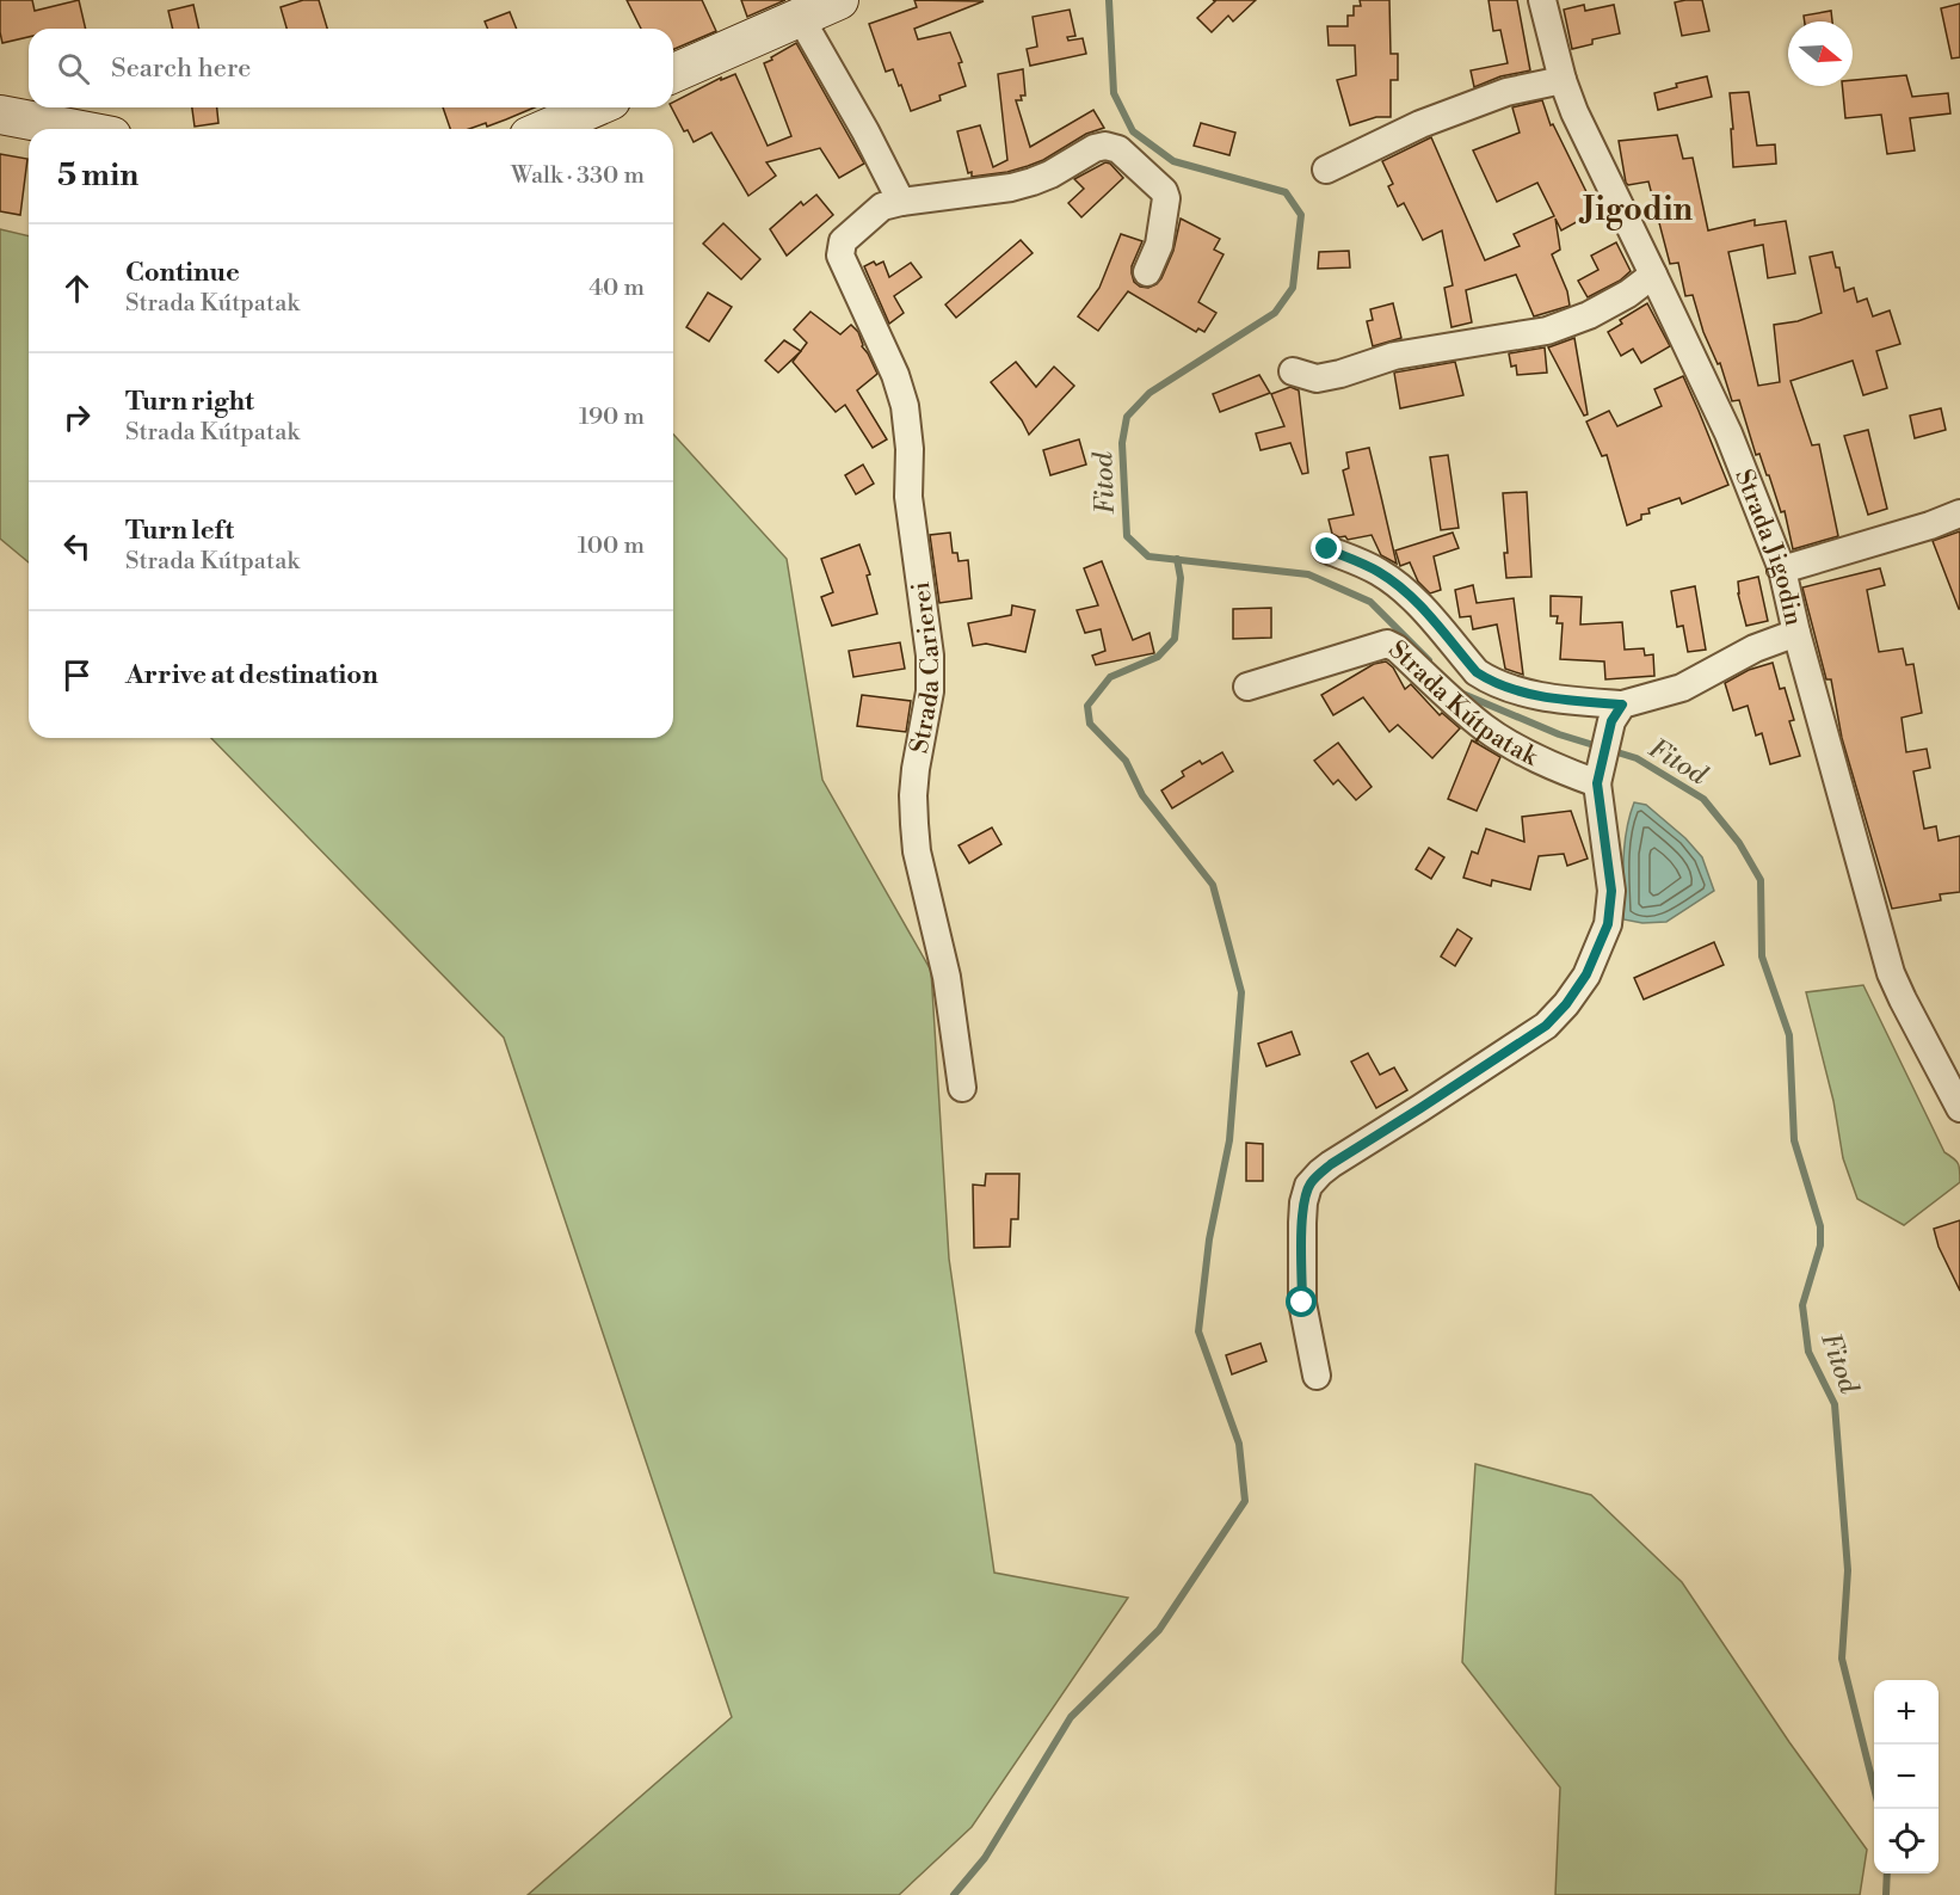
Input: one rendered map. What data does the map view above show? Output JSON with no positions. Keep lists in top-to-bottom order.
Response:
{
  "streets": {
    "street": ["Strada Jigodin", "Strada Carierei", "Strada Kútpatak"]
  },
  "crossings": [
    ["Strada Jigodin", "Strada Kútpatak"]
  ],
  "districts": ["Jigodin"],
  "water": ["Fitod"],
  "north": "right",
  "page": {
    "search": "Search here",
    "heading": ["5 min", "Walk · 330 m"],
    "list": [
      ["Continue", "Strada Kútpatak", "40 m"],
      ["Turn right", "Strada Kútpatak", "190 m"],
      ["Turn left", "Strada Kútpatak", "100 m"],
      "Arrive at destination"
    ],
    "map_buttons": ["+", "−"]
  }
}
